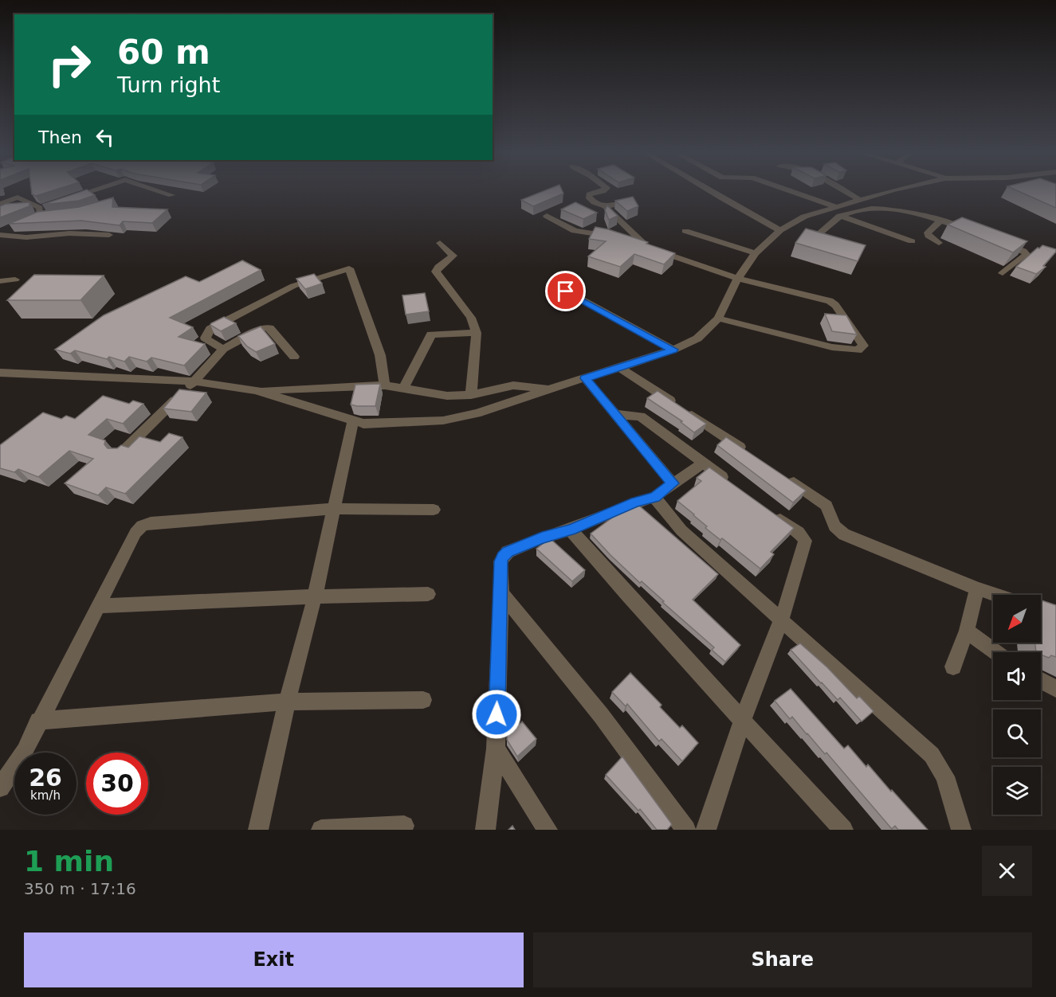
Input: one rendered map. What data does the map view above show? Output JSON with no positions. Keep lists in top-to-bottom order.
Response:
{
  "north": "bottom left",
  "page": {
    "turn": ["60 m", "Turn right"],
    "then": "Then",
    "speed": "26 km/h",
    "limit": "30",
    "heading": ["1 min", "350 m · 17:16"],
    "buttons": ["Exit", "Share"]
  }
}
